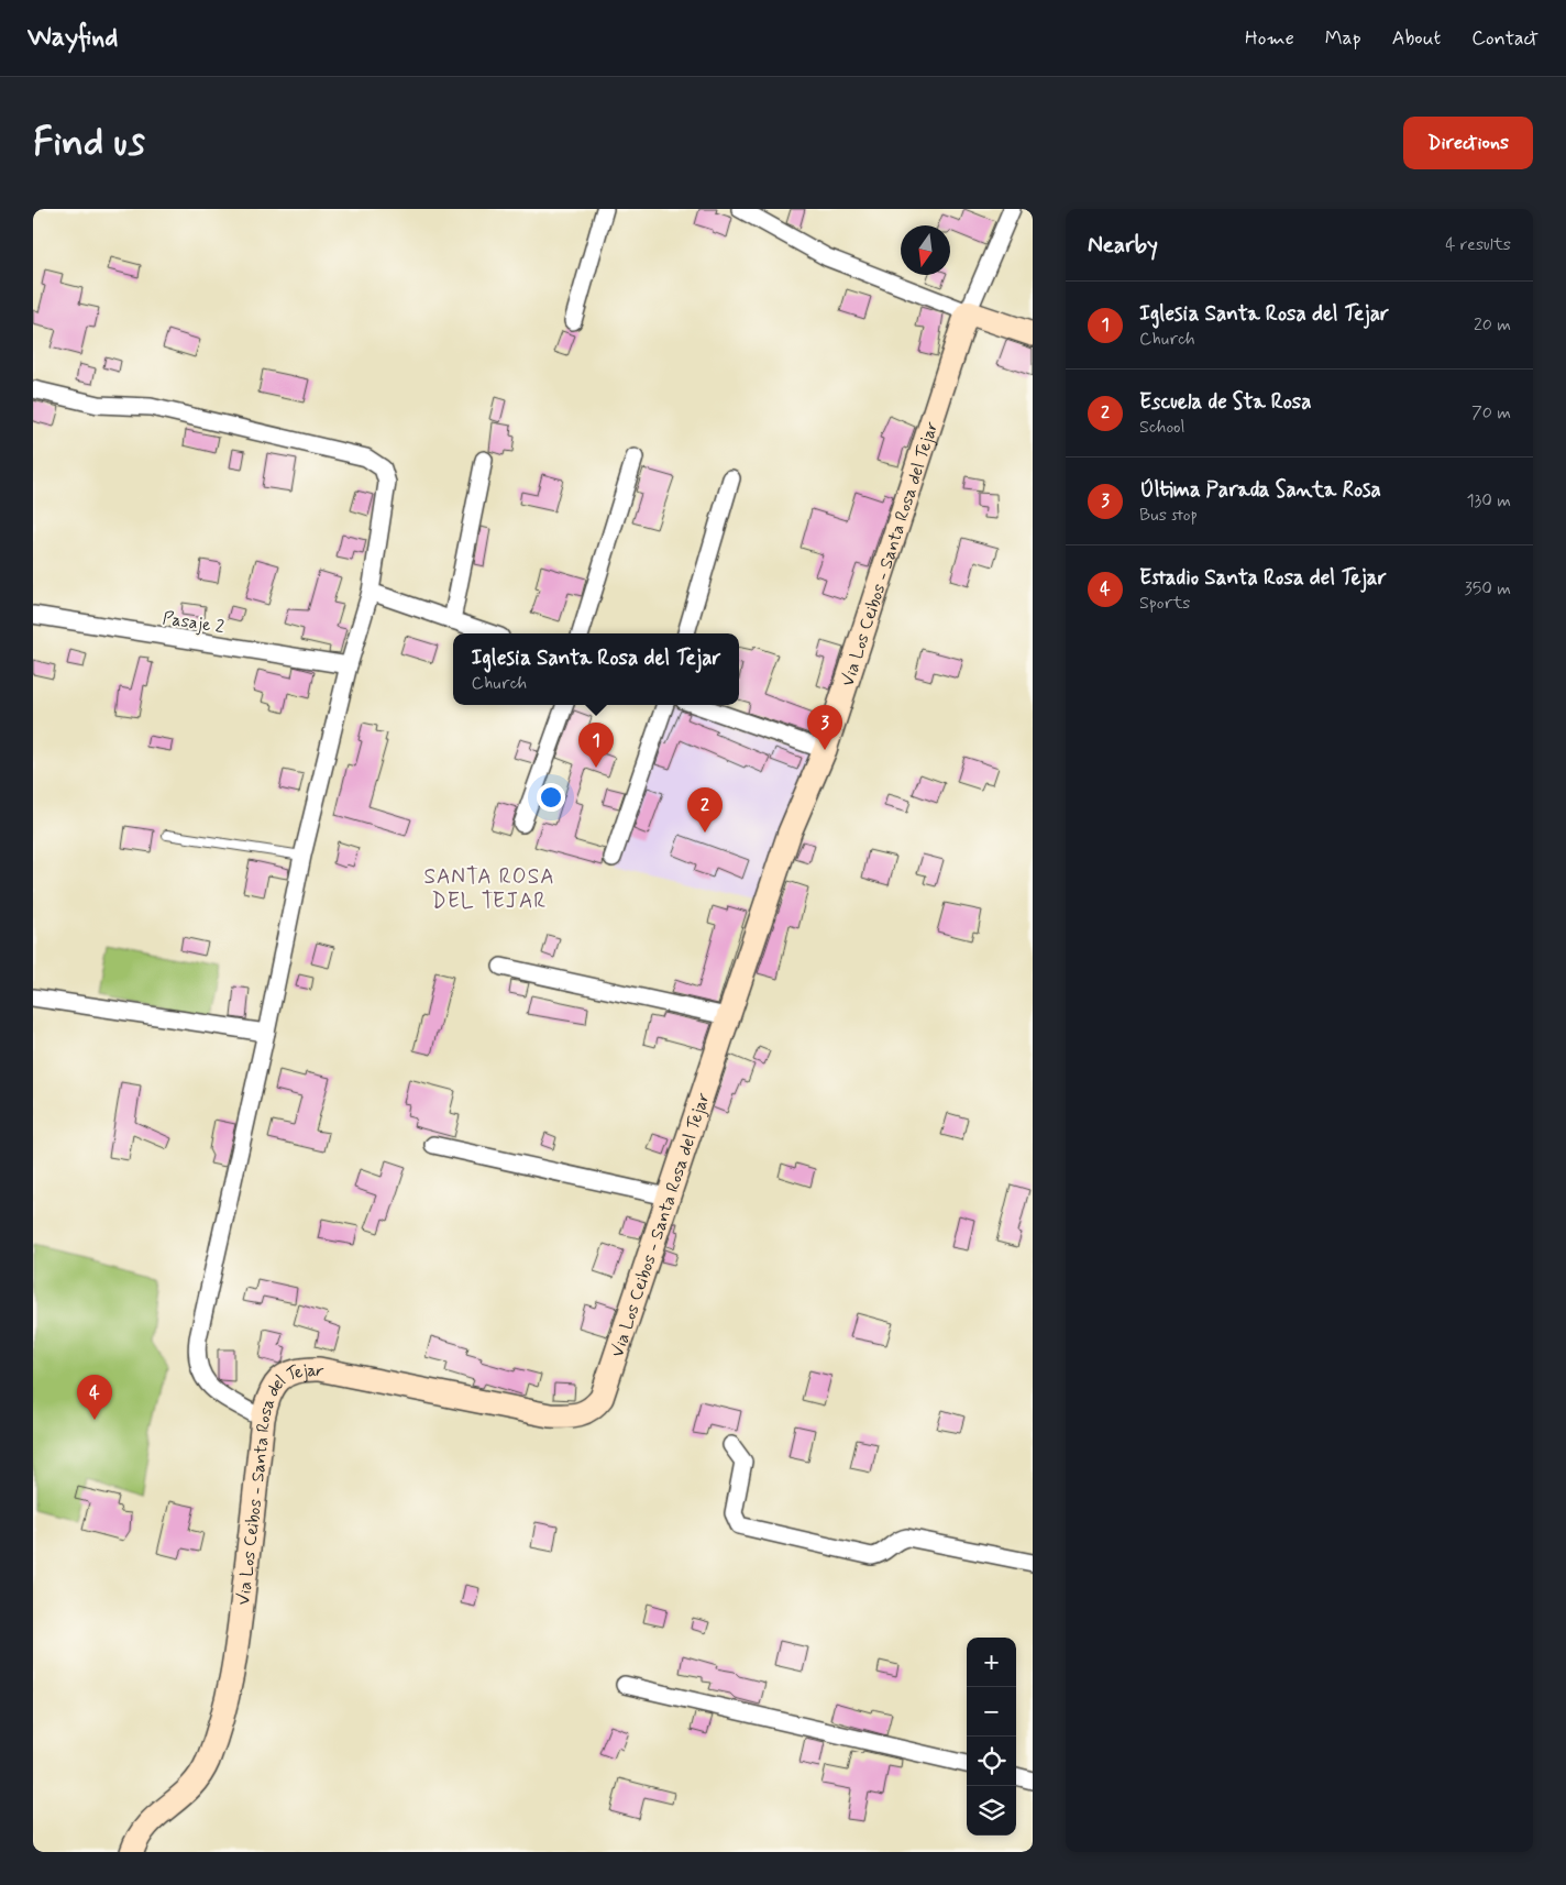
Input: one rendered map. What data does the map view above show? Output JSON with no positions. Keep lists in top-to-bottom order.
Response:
{
  "streets": {
    "main road": ["Via Los Ceibos - Santa Rosa del Tejar"],
    "street": ["Pasaje 2"]
  },
  "districts": ["SANTA ROSA DEL TEJAR"],
  "north": "bottom",
  "page": {
    "header": "Wayfind",
    "nav": [
      "Home",
      "Map",
      "About",
      "Contact"
    ],
    "buttons": "Directions",
    "title": "Find us",
    "heading": ["Nearby", "4 results"],
    "list": [
      {
        "mark": "1",
        "name": "Iglesia Santa Rosa del Tejar",
        "note": "Church",
        "value": "20 m"
      },
      {
        "mark": "2",
        "name": "Escuela de Sta Rosa",
        "note": "School",
        "value": "70 m"
      },
      {
        "mark": "3",
        "name": "Última Parada Santa Rosa",
        "note": "Bus stop",
        "value": "130 m"
      },
      {
        "mark": "4",
        "name": "Estadio Santa Rosa del Tejar",
        "note": "Sports",
        "value": "350 m"
      }
    ],
    "popup": ["Iglesia Santa Rosa del Tejar", "Church"],
    "pins": [
      "3",
      "1",
      "2",
      "4"
    ],
    "map_buttons": ["+", "−"]
  }
}
